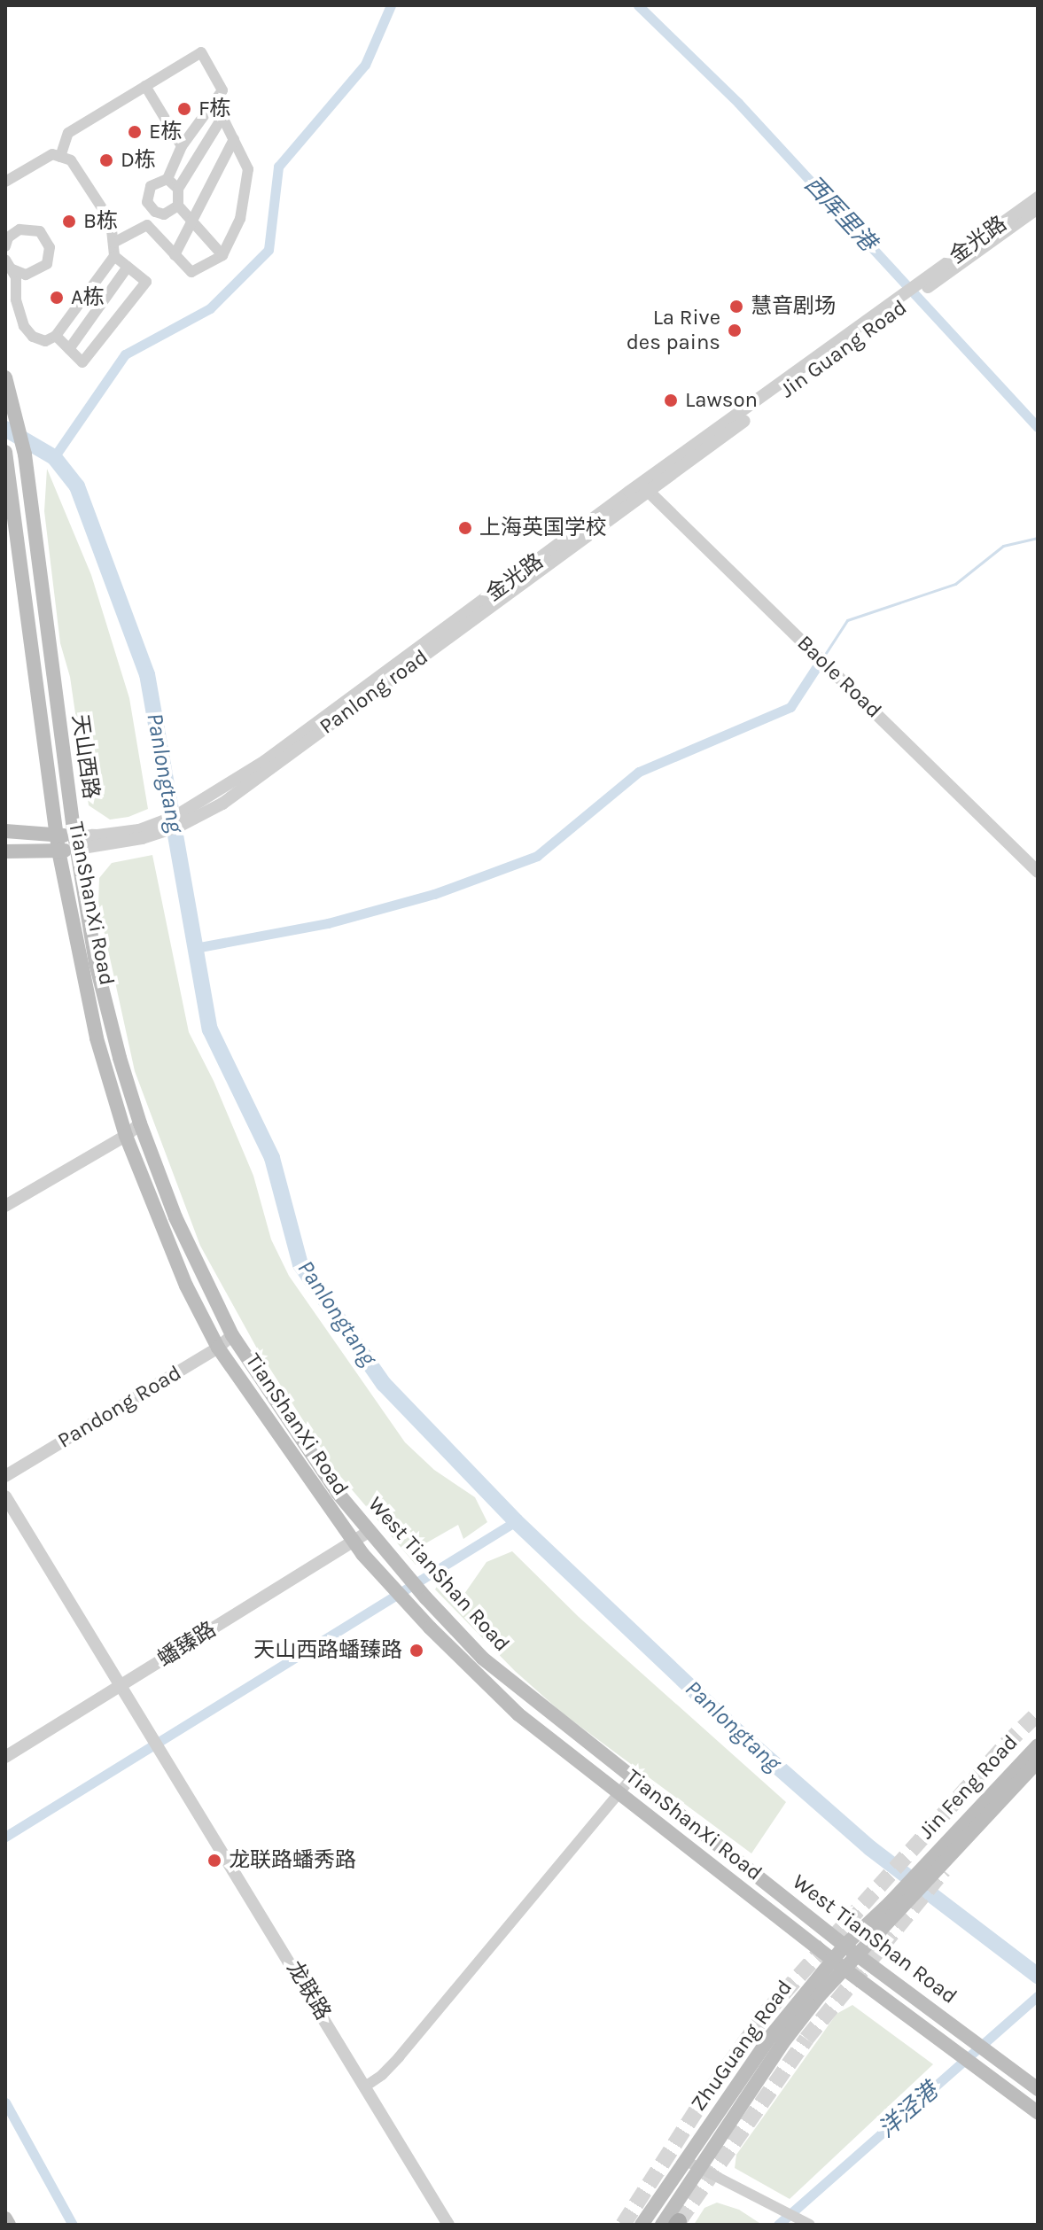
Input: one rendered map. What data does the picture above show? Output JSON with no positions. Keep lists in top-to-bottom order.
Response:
{
  "streets": {
    "main road": [
      "天山西路",
      "TianShanXi Road",
      "West TianShan Road",
      "Jin Feng Road",
      "ZhuGuang Road"
    ],
    "street": [
      "金光路",
      "Jin Guang Road",
      "Baole Road",
      "Panlong road",
      "Pandong Road",
      "蟠臻路",
      "龙联路"
    ]
  },
  "crossings": [
    ["金光路", "Jin Guang Road"],
    ["金光路", "Baole Road"],
    ["金光路", "Panlong road"],
    ["Jin Guang Road", "Baole Road"],
    ["Jin Guang Road", "Panlong road"],
    ["Baole Road", "Panlong road"],
    ["Panlong road", "天山西路"],
    ["天山西路", "Pandong Road"],
    ["天山西路", "West TianShan Road"],
    ["TianShanXi Road", "Pandong Road"],
    ["TianShanXi Road", "蟠臻路"],
    ["TianShanXi Road", "ZhuGuang Road"],
    ["Pandong Road", "West TianShan Road"],
    ["West TianShan Road", "蟠臻路"],
    ["West TianShan Road", "ZhuGuang Road"],
    ["蟠臻路", "龙联路"]
  ],
  "water": ["西厍里港", "Panlongtang", "洋泾港"],
  "places": [
    "F栋",
    "E栋",
    "D栋",
    "B栋",
    "A栋",
    "慧音剧场",
    "La Rive des pains",
    "Lawson",
    "上海英国学校",
    "天山西路蟠臻路",
    "龙联路蟠秀路"
  ]
}
